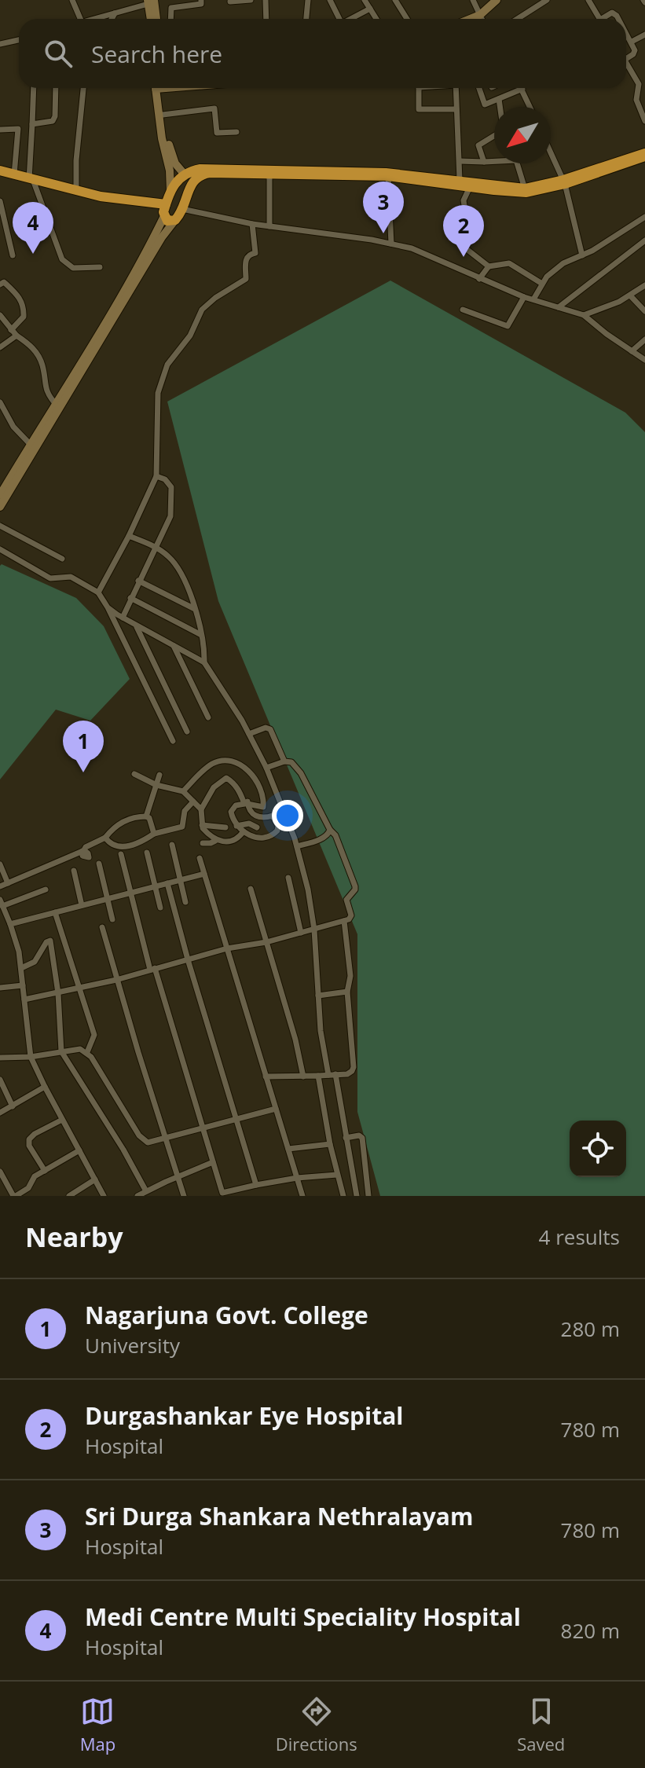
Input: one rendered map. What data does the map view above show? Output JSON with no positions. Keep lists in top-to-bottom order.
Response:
{
  "north": "bottom left",
  "page": {
    "search": "Search here",
    "pins": [
      "3",
      "4",
      "2",
      "1"
    ],
    "heading": ["Nearby", "4 results"],
    "list": [
      {
        "mark": "1",
        "name": "Nagarjuna Govt. College",
        "note": "University",
        "value": "280 m"
      },
      {
        "mark": "2",
        "name": "Durgashankar Eye Hospital",
        "note": "Hospital",
        "value": "780 m"
      },
      {
        "mark": "3",
        "name": "Sri Durga Shankara Nethralayam",
        "note": "Hospital",
        "value": "780 m"
      },
      {
        "mark": "4",
        "name": "Medi Centre Multi Speciality Hospital",
        "note": "Hospital",
        "value": "820 m"
      }
    ],
    "nav": ["Map", "Directions", "Saved"]
  }
}
